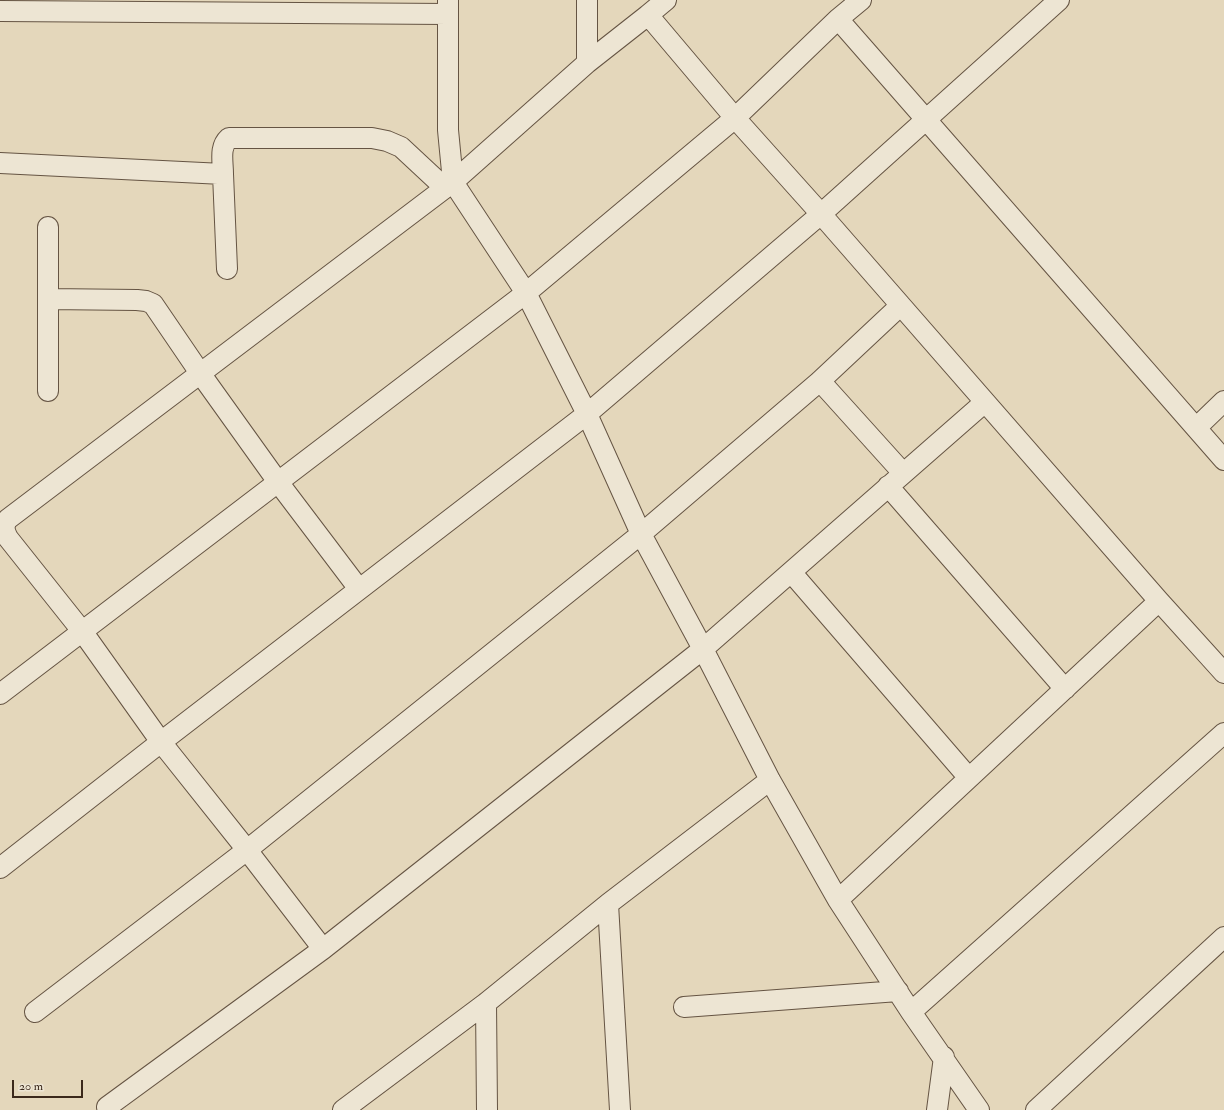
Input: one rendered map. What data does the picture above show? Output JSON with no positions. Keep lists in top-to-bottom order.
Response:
{
  "scale_bar": "20 m"
}
